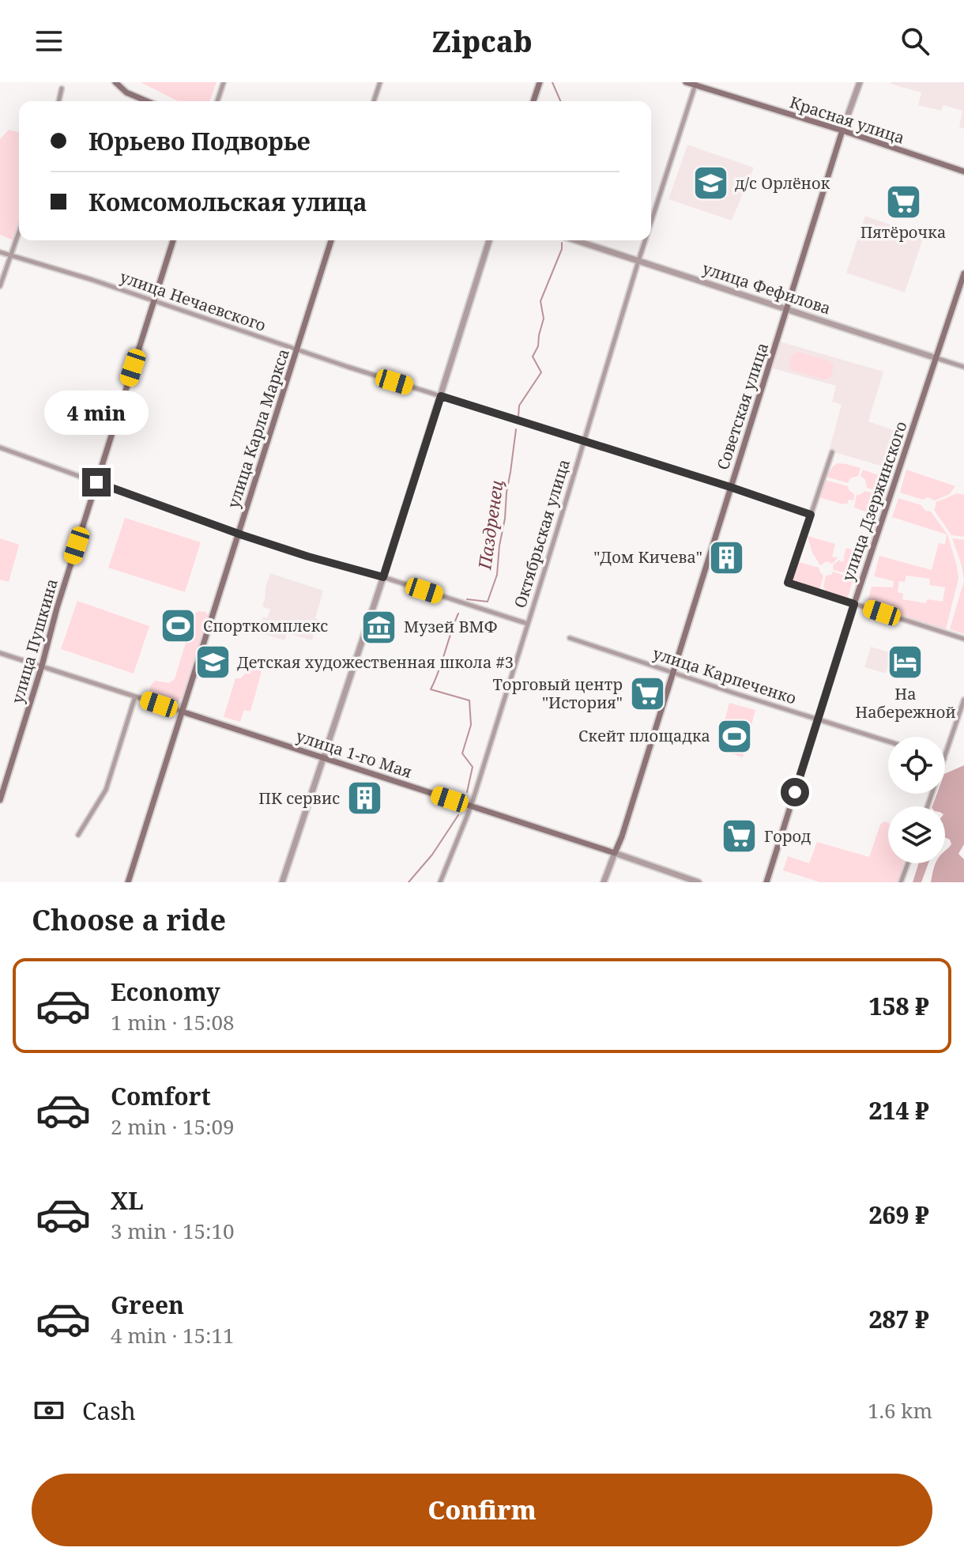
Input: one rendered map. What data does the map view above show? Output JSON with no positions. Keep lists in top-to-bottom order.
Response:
{
  "streets": {
    "main road": [
      "Красная улица",
      "Советская улица",
      "улица Карла Маркса",
      "улица Дзержинского",
      "улица Пушкина",
      "улица 1-го Мая"
    ],
    "street": [
      "улица Фефилова",
      "улица Нечаевского",
      "Октябрьская улица",
      "улица Карпеченко"
    ]
  },
  "crossings": [
    ["Красная улица", "Советская улица"],
    ["Красная улица", "Октябрьская улица"],
    ["улица Фефилова", "Советская улица"],
    ["улица Фефилова", "улица Дзержинского"],
    ["улица Фефилова", "Октябрьская улица"],
    ["улица Нечаевского", "Советская улица"],
    ["улица Нечаевского", "улица Карла Маркса"],
    ["улица Нечаевского", "Октябрьская улица"],
    ["улица Нечаевского", "улица Пушкина"],
    ["Советская улица", "улица Карпеченко"],
    ["Советская улица", "улица 1-го Мая"],
    ["улица Карла Маркса", "улица 1-го Мая"],
    ["улица Дзержинского", "улица Карпеченко"],
    ["Октябрьская улица", "улица 1-го Мая"],
    ["улица Пушкина", "улица 1-го Мая"]
  ],
  "water": ["Паздренец"],
  "places": {
    "school or university": ["д/с Орлёнок", "Детская художественная школа #3"],
    "supermarket": ["Пятёрочка", "Торговый центр \"История\"", "Город"],
    "building": ["\"Дом Кичева\"", "ПК сервис"],
    "sports": ["Спорткомплекс", "Скейт площадка"],
    "museum": ["Музей ВМФ"],
    "hotel": ["На Набережной"]
  },
  "page": {
    "header": "Zipcab",
    "banner": ["Юрьево Подворье", "Комсомольская улица"],
    "bubble": "4 min",
    "heading": "Choose a ride",
    "list": [
      {
        "name": "Economy",
        "note": "1 min · 15:08",
        "value": "158 ₽"
      },
      {
        "name": "Comfort",
        "note": "2 min · 15:09",
        "value": "214 ₽"
      },
      {
        "name": "XL",
        "note": "3 min · 15:10",
        "value": "269 ₽"
      },
      {
        "name": "Green",
        "note": "4 min · 15:11",
        "value": "287 ₽"
      }
    ],
    "pay": ["Cash", "1.6 km"],
    "buttons": "Confirm"
  }
}
